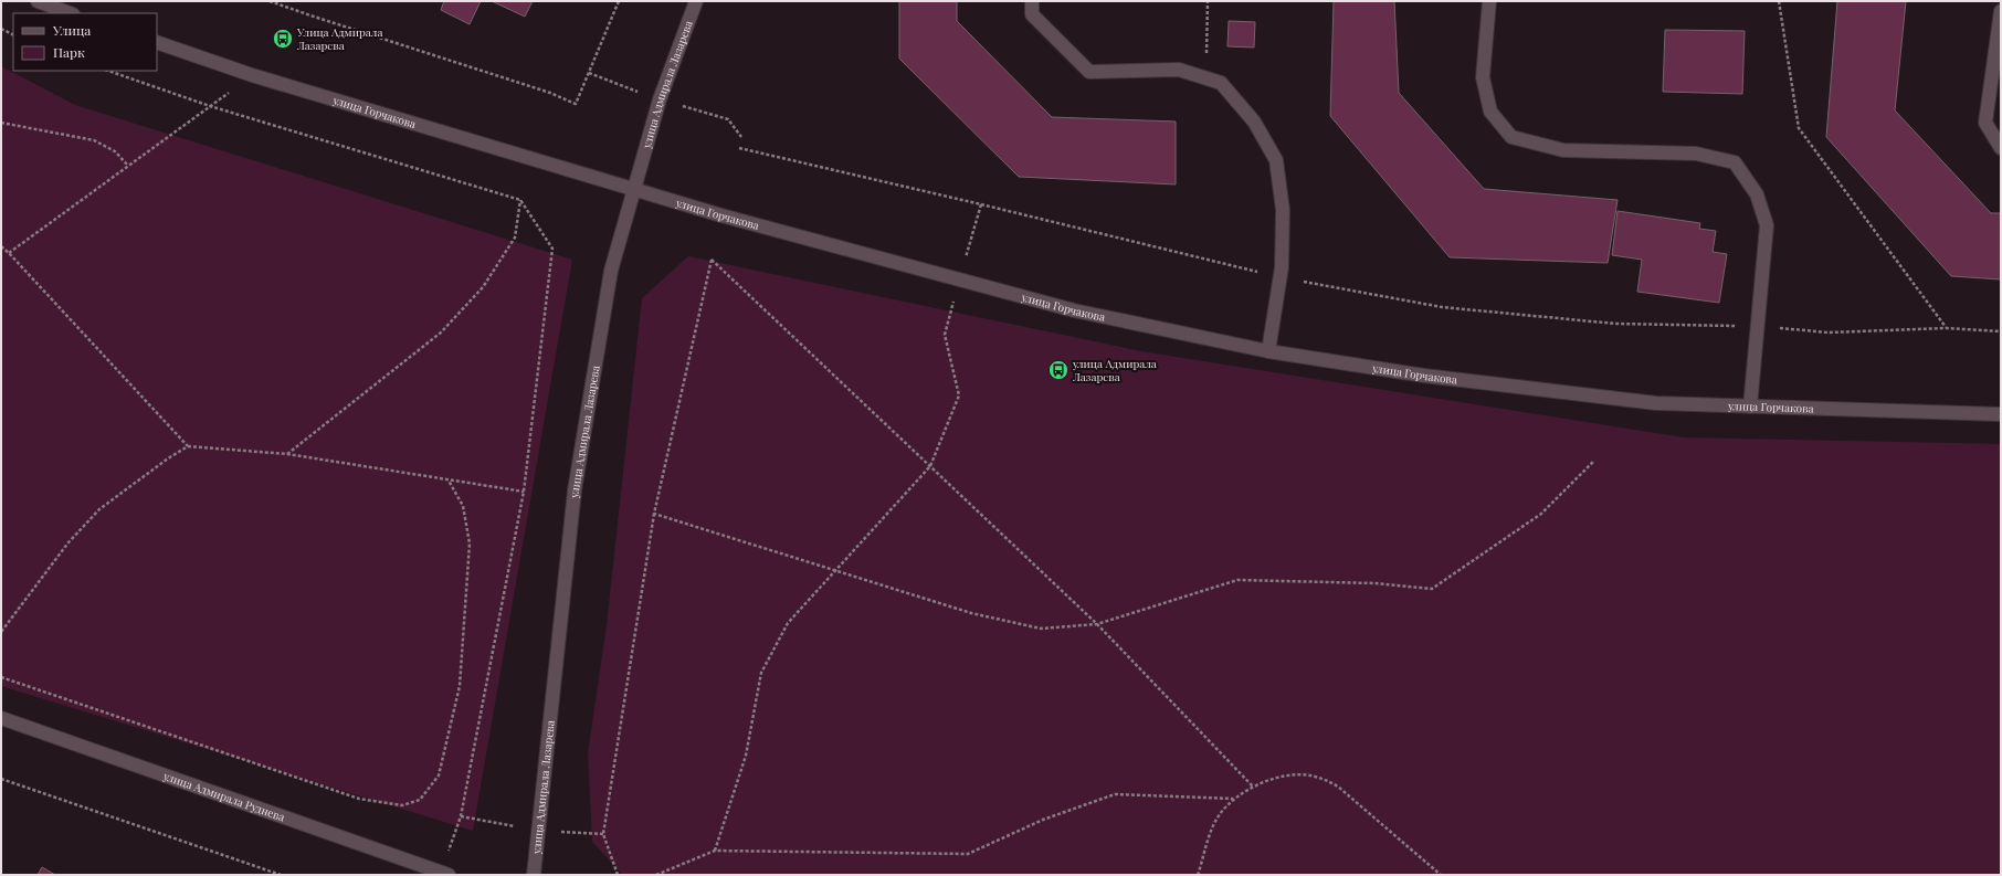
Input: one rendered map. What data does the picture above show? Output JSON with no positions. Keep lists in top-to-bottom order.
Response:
{
  "streets": {
    "street": ["улица Адмирала Лазарева", "улица Горчакова", "улица Адмирала Руднева"]
  },
  "crossings": [
    ["улица Адмирала Лазарева", "улица Горчакова"]
  ],
  "places": {
    "bus stop": ["Улица Адмирала Лазарева", "улица Адмирала Лазарева"]
  },
  "legend": ["Улица", "Парк"]
}
